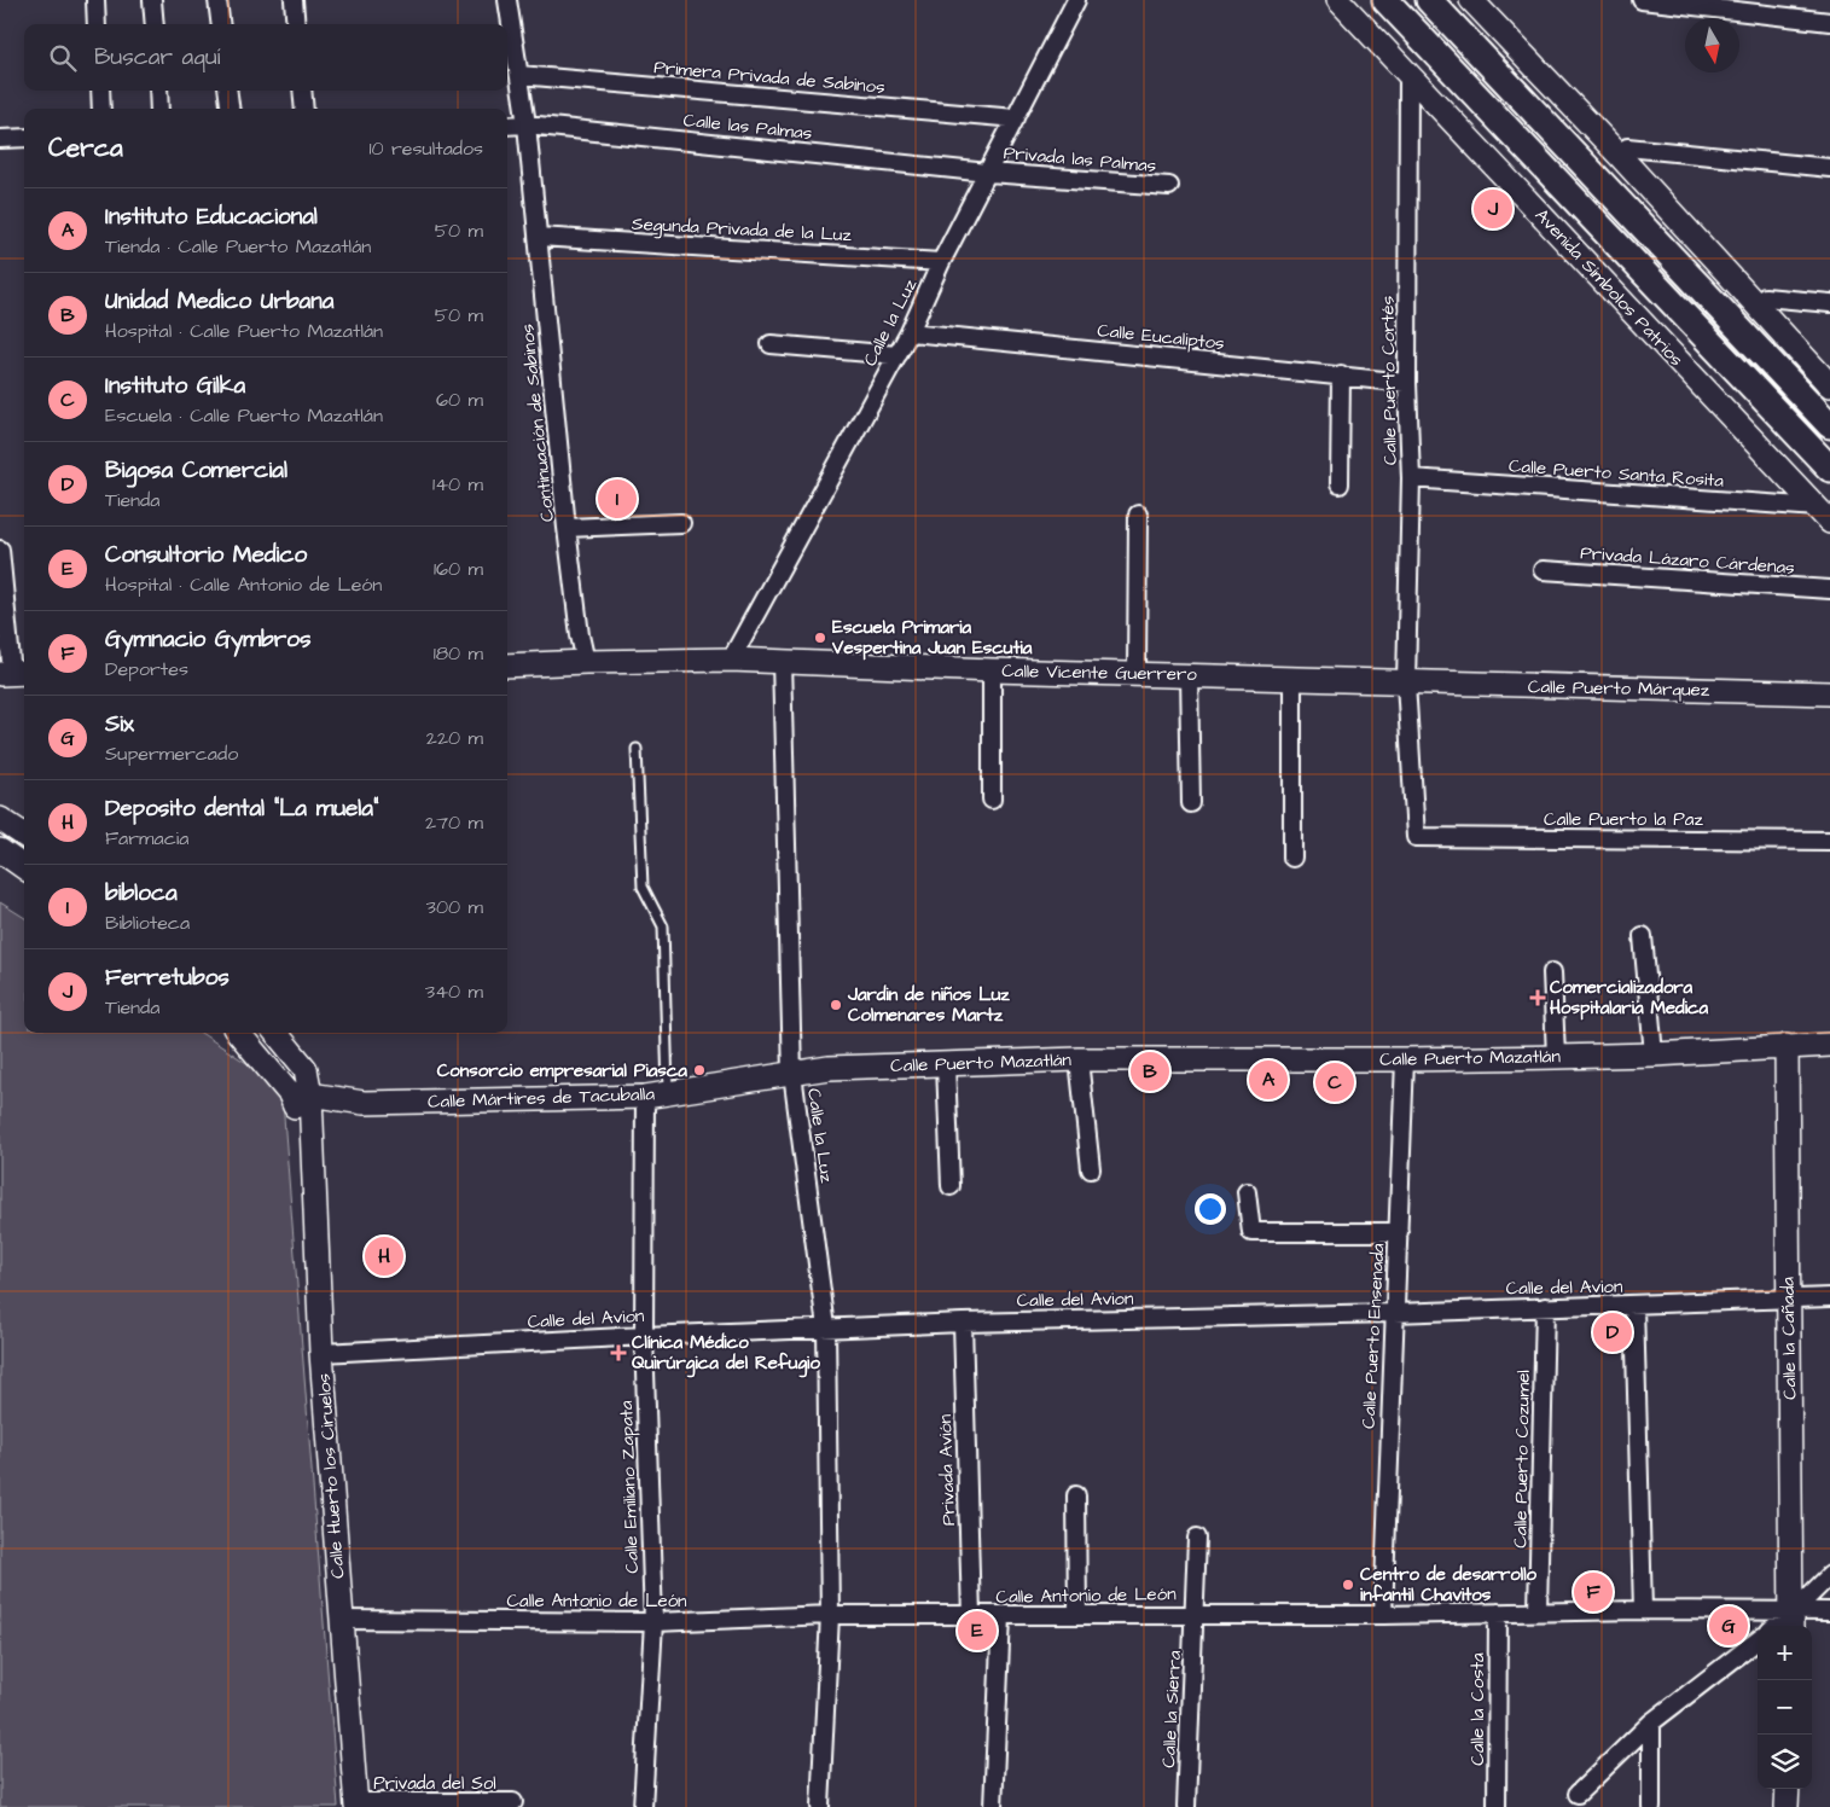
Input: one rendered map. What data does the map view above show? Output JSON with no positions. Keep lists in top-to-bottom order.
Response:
{
  "streets": {
    "main road": ["Avenida Símbolos Patrios"],
    "street": [
      "Primera Privada de Sabinos",
      "Calle las Palmas",
      "Privada las Palmas",
      "Segunda Privada de la Luz",
      "Calle la Luz",
      "Calle Eucaliptos",
      "Calle Puerto Cortés",
      "Continuación de Sabinos",
      "Calle Puerto Santa Rosita",
      "Privada Lázaro Cárdenas",
      "Calle Vicente Guerrero",
      "Calle Puerto Márquez",
      "Calle Puerto la Paz",
      "Calle Puerto Mazatlán",
      "Calle Mártires de Tacuballa",
      "Calle del Avion",
      "Calle Puerto Ensenada",
      "Calle la Cañada",
      "Calle Puerto Cozumel",
      "Privada Avión",
      "Calle Huerto los Ciruelos",
      "Calle Emiliano Zapata",
      "Calle Antonio de León",
      "Calle la Sierra",
      "Calle la Costa",
      "Privada del Sol"
    ]
  },
  "crossings": [
    ["Primera Privada de Sabinos", "Calle la Luz"],
    ["Primera Privada de Sabinos", "Continuación de Sabinos"],
    ["Calle las Palmas", "Privada las Palmas"],
    ["Calle las Palmas", "Calle la Luz"],
    ["Calle las Palmas", "Continuación de Sabinos"],
    ["Privada las Palmas", "Calle la Luz"],
    ["Segunda Privada de la Luz", "Calle la Luz"],
    ["Segunda Privada de la Luz", "Continuación de Sabinos"],
    ["Avenida Símbolos Patrios", "Calle Puerto Cortés"],
    ["Avenida Símbolos Patrios", "Calle Puerto Santa Rosita"],
    ["Calle la Luz", "Calle Eucaliptos"],
    ["Calle la Luz", "Calle Vicente Guerrero"],
    ["Calle la Luz", "Calle Puerto Mazatlán"],
    ["Calle la Luz", "Calle Mártires de Tacuballa"],
    ["Calle la Luz", "Calle del Avion"],
    ["Calle la Luz", "Calle Antonio de León"],
    ["Calle Eucaliptos", "Calle Puerto Cortés"],
    ["Calle Puerto Cortés", "Calle Puerto Santa Rosita"],
    ["Calle Puerto Cortés", "Calle Vicente Guerrero"],
    ["Calle Puerto Cortés", "Calle Puerto Márquez"],
    ["Calle Puerto Cortés", "Calle Puerto la Paz"],
    ["Continuación de Sabinos", "Calle Vicente Guerrero"],
    ["Calle Vicente Guerrero", "Calle Puerto Márquez"],
    ["Calle Puerto Mazatlán", "Calle Mártires de Tacuballa"],
    ["Calle Puerto Mazatlán", "Calle Puerto Ensenada"],
    ["Calle Puerto Mazatlán", "Calle la Cañada"],
    ["Calle Mártires de Tacuballa", "Calle Huerto los Ciruelos"],
    ["Calle Mártires de Tacuballa", "Calle Emiliano Zapata"],
    ["Calle del Avion", "Calle Puerto Ensenada"],
    ["Calle del Avion", "Calle la Cañada"],
    ["Calle del Avion", "Calle Puerto Cozumel"],
    ["Calle del Avion", "Privada Avión"],
    ["Calle del Avion", "Calle Huerto los Ciruelos"],
    ["Calle del Avion", "Calle Emiliano Zapata"],
    ["Calle Puerto Ensenada", "Calle Antonio de León"],
    ["Calle la Cañada", "Calle Antonio de León"],
    ["Calle Puerto Cozumel", "Calle Antonio de León"],
    ["Privada Avión", "Calle Antonio de León"],
    ["Calle Huerto los Ciruelos", "Calle Antonio de León"],
    ["Calle Huerto los Ciruelos", "Privada del Sol"],
    ["Calle Emiliano Zapata", "Calle Antonio de León"],
    ["Calle Antonio de León", "Calle la Sierra"],
    ["Calle Antonio de León", "Calle la Costa"]
  ],
  "places": {
    "other": [
      "Escuela Primaria Vespertina Juan Escutia",
      "Jardin de niños Luz Colmenares Martz",
      "Consorcio empresarial Piasca",
      "Centro de desarrollo infantil Chavitos"
    ],
    "health": ["Comercializadora Hospitalaria Medica", "Clínica Médico Quirúrgica del Refugio"]
  },
  "north": "bottom",
  "page": {
    "search": "Buscar aquí",
    "heading": ["Cerca", "10 resultados"],
    "pins": [
      "J",
      "I",
      "B",
      "A",
      "C",
      "H",
      "D",
      "F",
      "G",
      "E"
    ],
    "list": [
      {
        "mark": "A",
        "name": "Instituto Educacional",
        "note": "Tienda · Calle Puerto Mazatlán",
        "value": "50 m"
      },
      {
        "mark": "B",
        "name": "Unidad Medico Urbana",
        "note": "Hospital · Calle Puerto Mazatlán",
        "value": "50 m"
      },
      {
        "mark": "C",
        "name": "Instituto Gilka",
        "note": "Escuela · Calle Puerto Mazatlán",
        "value": "60 m"
      },
      {
        "mark": "D",
        "name": "Bigosa Comercial",
        "note": "Tienda",
        "value": "140 m"
      },
      {
        "mark": "E",
        "name": "Consultorio Medico",
        "note": "Hospital · Calle Antonio de León",
        "value": "160 m"
      },
      {
        "mark": "F",
        "name": "Gymnacio Gymbros",
        "note": "Deportes",
        "value": "180 m"
      },
      {
        "mark": "G",
        "name": "Six",
        "note": "Supermercado",
        "value": "220 m"
      },
      {
        "mark": "H",
        "name": "Deposito dental \"La muela\"",
        "note": "Farmacia",
        "value": "270 m"
      },
      {
        "mark": "I",
        "name": "bibloca",
        "note": "Biblioteca",
        "value": "300 m"
      },
      {
        "mark": "J",
        "name": "Ferretubos",
        "note": "Tienda",
        "value": "340 m"
      }
    ],
    "map_buttons": ["+", "−"]
  }
}
